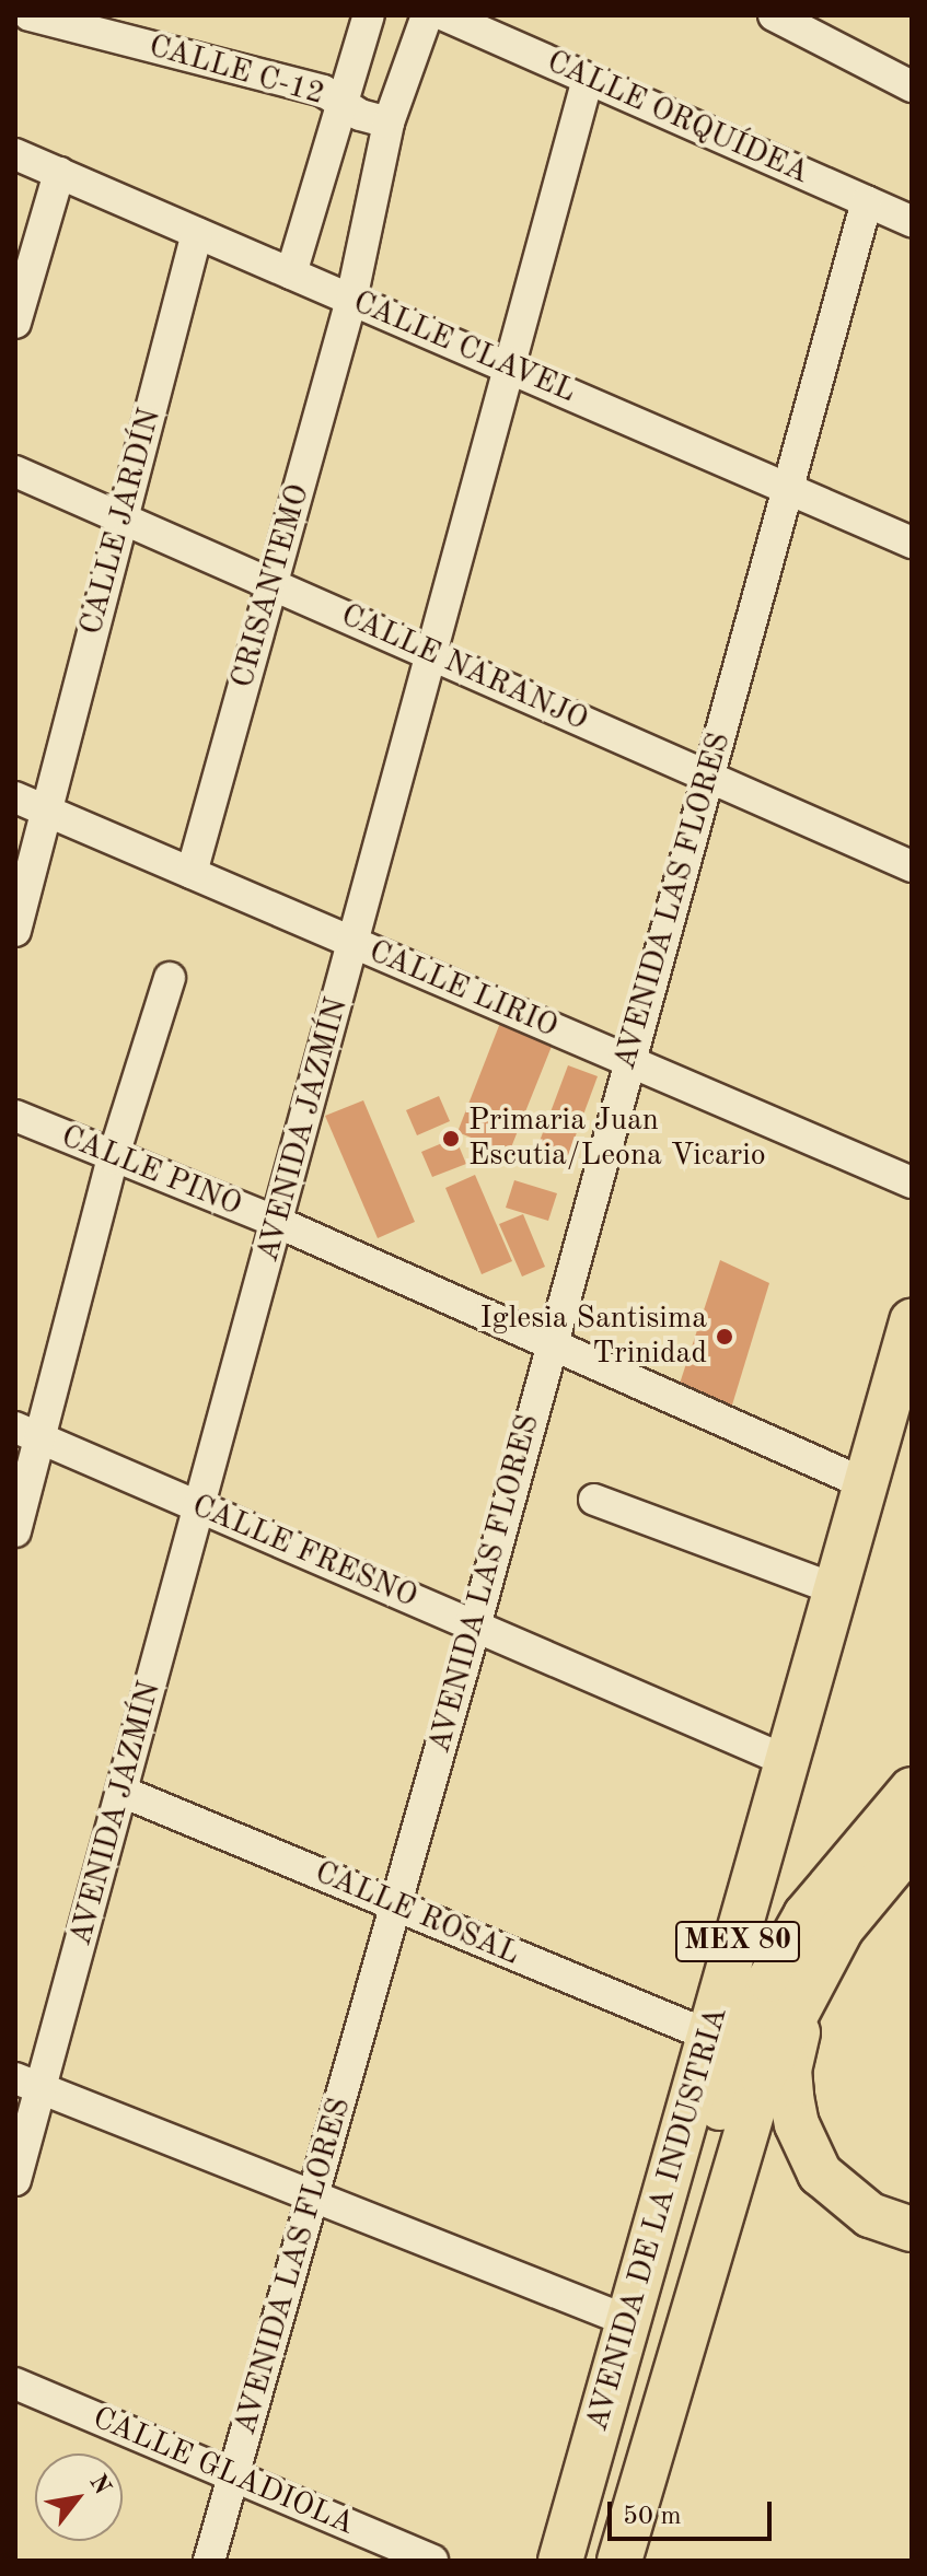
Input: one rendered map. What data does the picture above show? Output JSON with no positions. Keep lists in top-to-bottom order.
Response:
{
  "streets": {
    "highway": ["MEX 80", "AVENIDA DE LA INDUSTRIA"],
    "street": [
      "CALLE C-12",
      "CALLE ORQUÍDEA",
      "CALLE CLAVEL",
      "CALLE JARDÍN",
      "CRISANTEMO",
      "CALLE NARANJO",
      "AVENIDA LAS FLORES",
      "CALLE LIRIO",
      "AVENIDA JAZMÍN",
      "CALLE PINO",
      "CALLE FRESNO",
      "CALLE ROSAL",
      "CALLE GLADIOLA"
    ]
  },
  "crossings": [
    ["CALLE C-12", "CRISANTEMO"],
    ["CALLE ORQUÍDEA", "AVENIDA LAS FLORES"],
    ["CALLE ORQUÍDEA", "AVENIDA JAZMÍN"],
    ["CALLE CLAVEL", "CALLE JARDÍN"],
    ["CALLE CLAVEL", "CRISANTEMO"],
    ["CALLE CLAVEL", "AVENIDA LAS FLORES"],
    ["CALLE CLAVEL", "AVENIDA JAZMÍN"],
    ["CALLE JARDÍN", "CALLE NARANJO"],
    ["CALLE JARDÍN", "CALLE LIRIO"],
    ["CRISANTEMO", "CALLE NARANJO"],
    ["CRISANTEMO", "CALLE LIRIO"],
    ["CALLE NARANJO", "AVENIDA LAS FLORES"],
    ["CALLE NARANJO", "AVENIDA JAZMÍN"],
    ["AVENIDA LAS FLORES", "CALLE LIRIO"],
    ["AVENIDA LAS FLORES", "CALLE PINO"],
    ["AVENIDA LAS FLORES", "CALLE FRESNO"],
    ["AVENIDA LAS FLORES", "CALLE ROSAL"],
    ["AVENIDA LAS FLORES", "CALLE GLADIOLA"],
    ["CALLE LIRIO", "AVENIDA JAZMÍN"],
    ["AVENIDA JAZMÍN", "CALLE PINO"],
    ["AVENIDA JAZMÍN", "CALLE FRESNO"],
    ["AVENIDA JAZMÍN", "CALLE ROSAL"],
    ["CALLE PINO", "AVENIDA DE LA INDUSTRIA"],
    ["CALLE FRESNO", "AVENIDA DE LA INDUSTRIA"],
    ["CALLE ROSAL", "AVENIDA DE LA INDUSTRIA"]
  ],
  "places": ["Primaria Juan Escutia/Leona Vicario", "Iglesia Santisima Trinidad"],
  "scale_bar": "50 m",
  "north": "top right"
}
